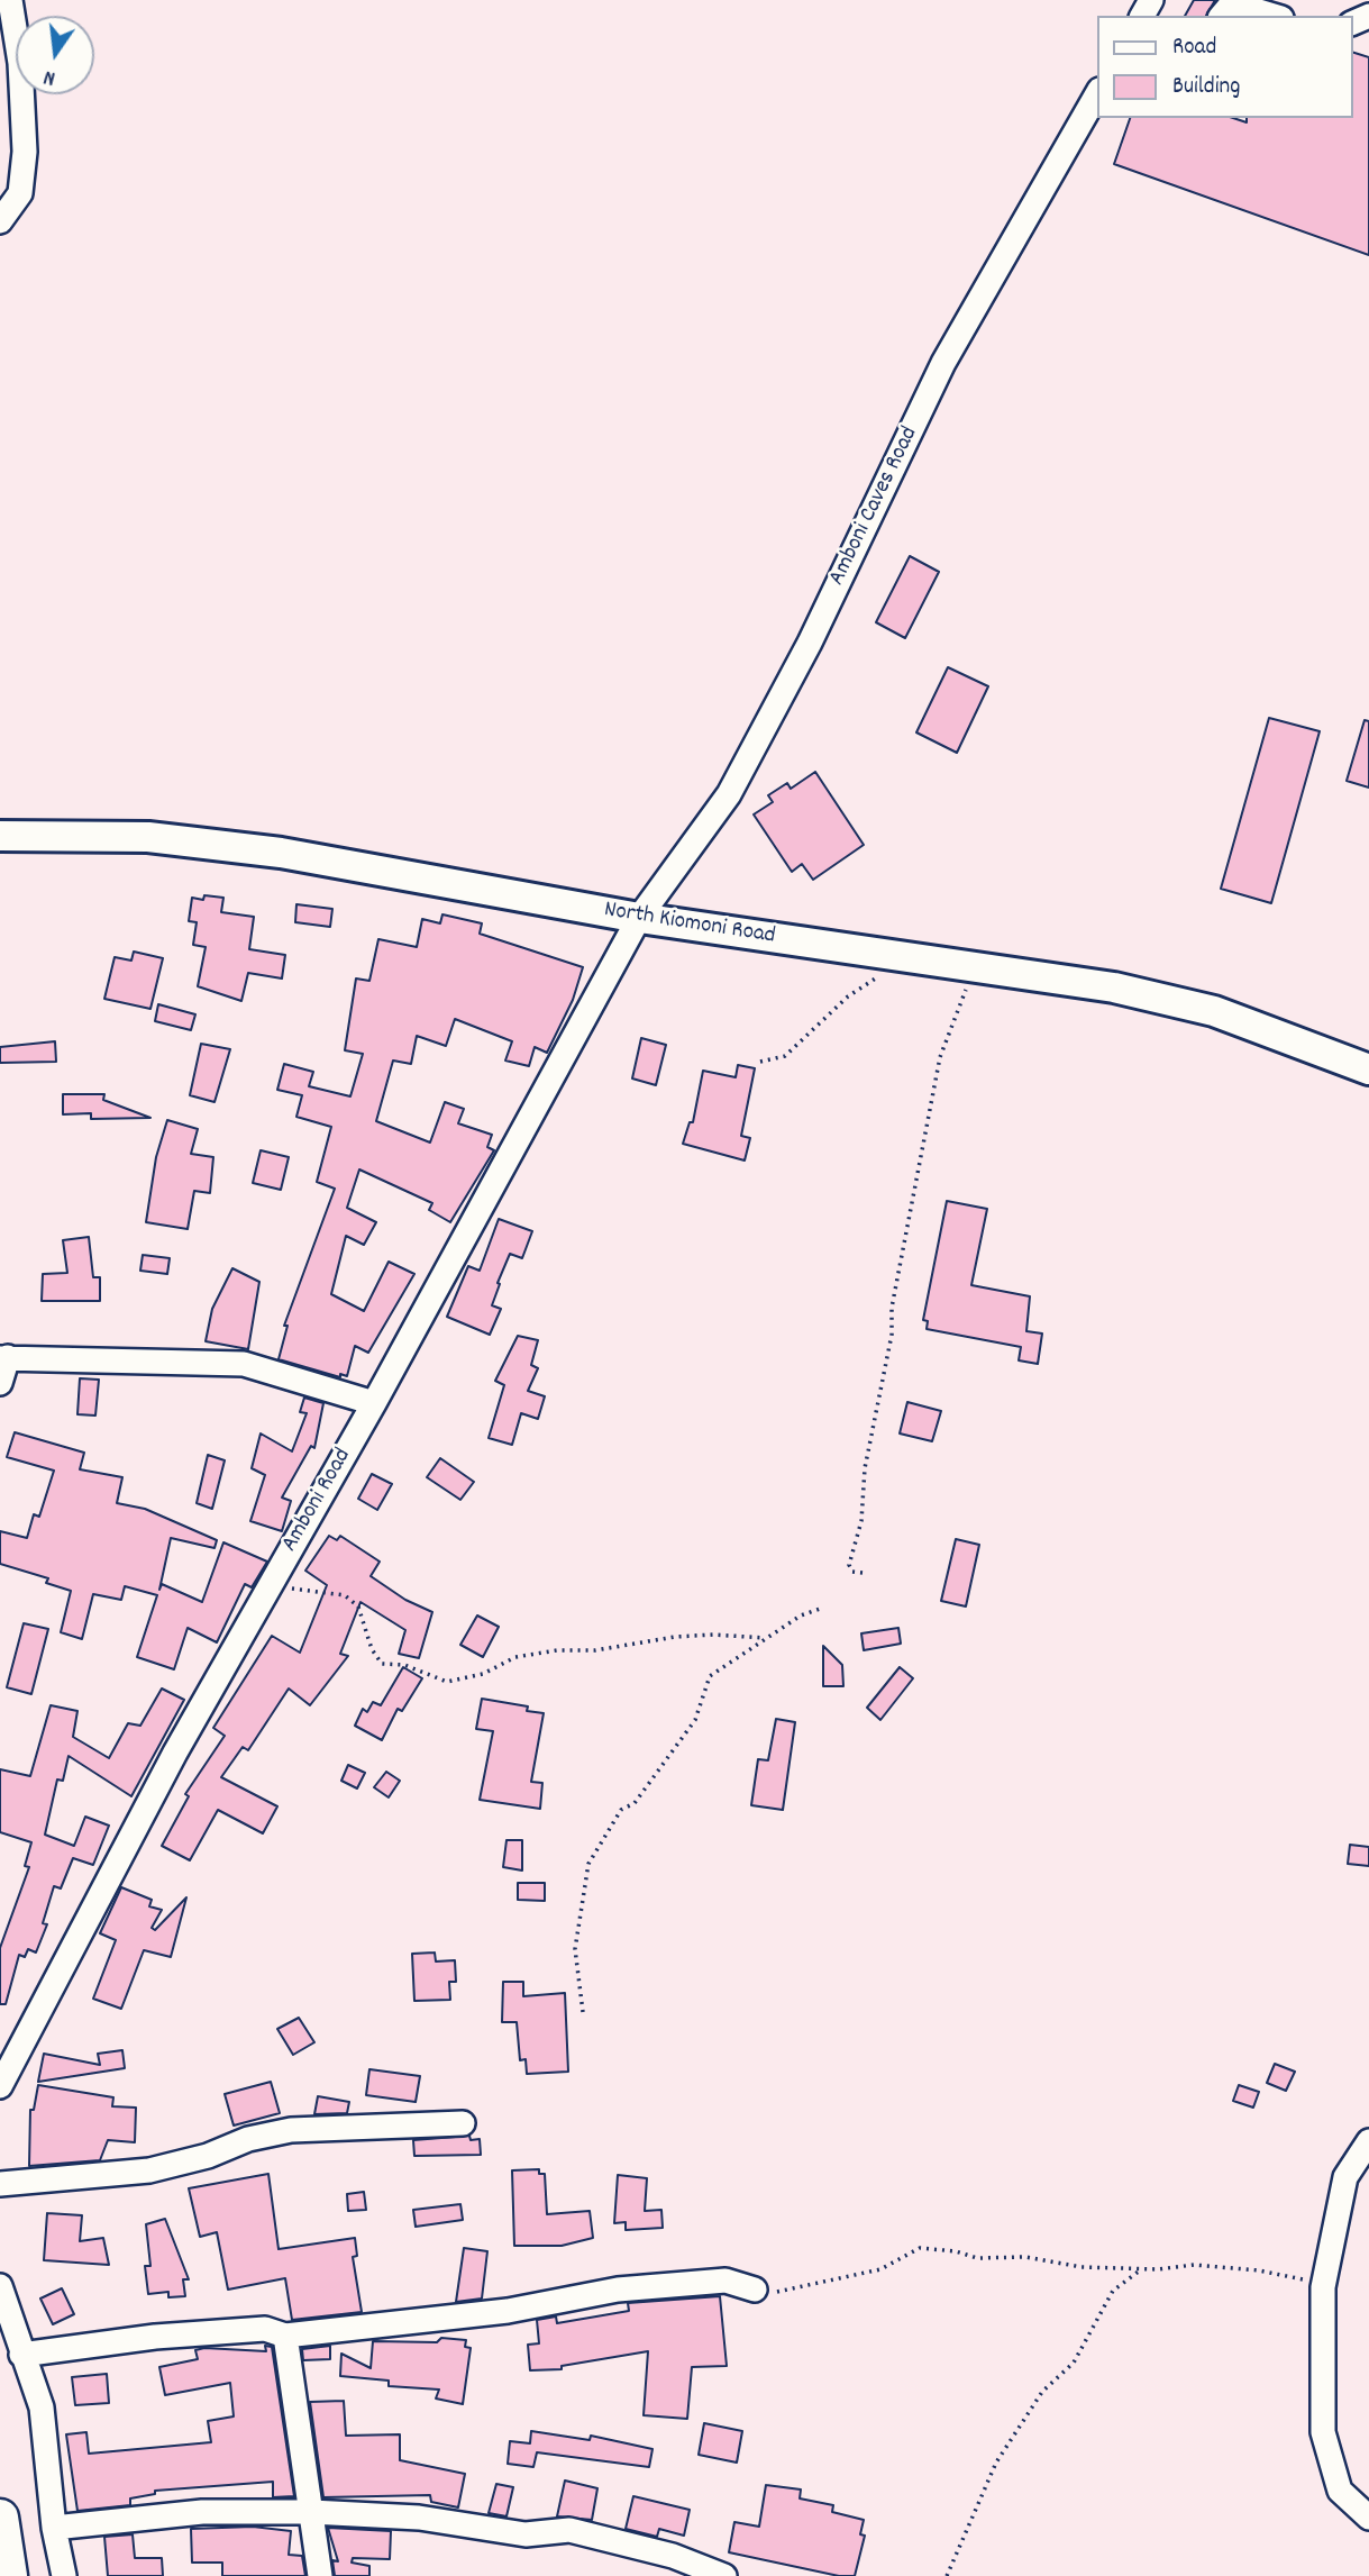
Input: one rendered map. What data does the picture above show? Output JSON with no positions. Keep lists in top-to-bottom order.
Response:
{
  "streets": {
    "main road": ["North Kiomoni Road"],
    "street": ["Amboni Caves Road", "Amboni Road"]
  },
  "crossings": [
    ["Amboni Caves Road", "North Kiomoni Road"],
    ["Amboni Caves Road", "Amboni Road"],
    ["North Kiomoni Road", "Amboni Road"]
  ],
  "legend": ["Road", "Building"],
  "north": "bottom"
}
